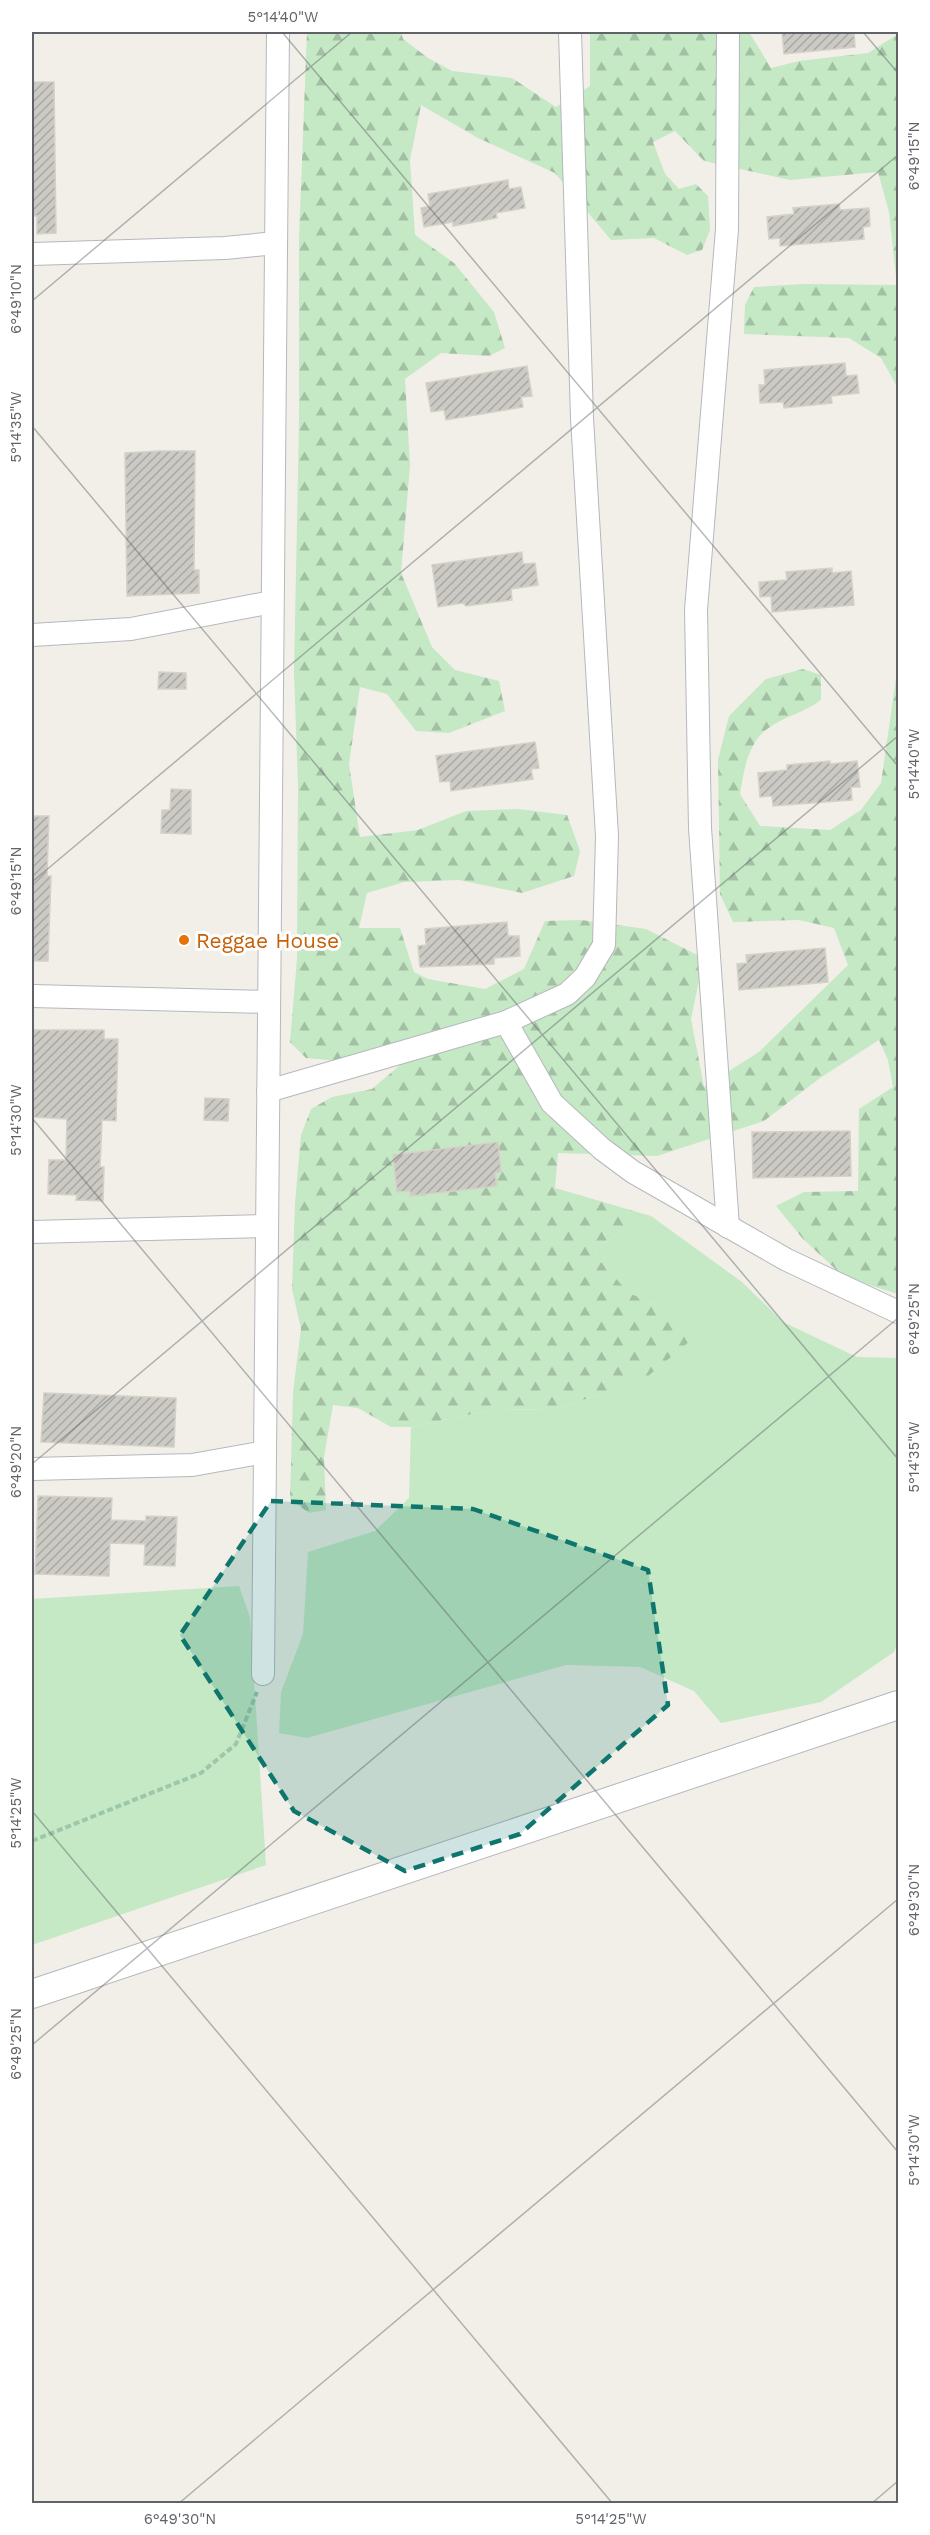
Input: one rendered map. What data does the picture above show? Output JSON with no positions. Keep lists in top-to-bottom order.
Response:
{
  "places": ["Reggae House"],
  "coordinates": [
    "5°14'40\"W",
    "6°49'15\"N",
    "6°49'10\"N",
    "5°14'35\"W",
    "5°14'30\"W",
    "6°49'25\"N",
    "6°49'20\"N",
    "5°14'25\"W",
    "6°49'30\"N"
  ]
}
